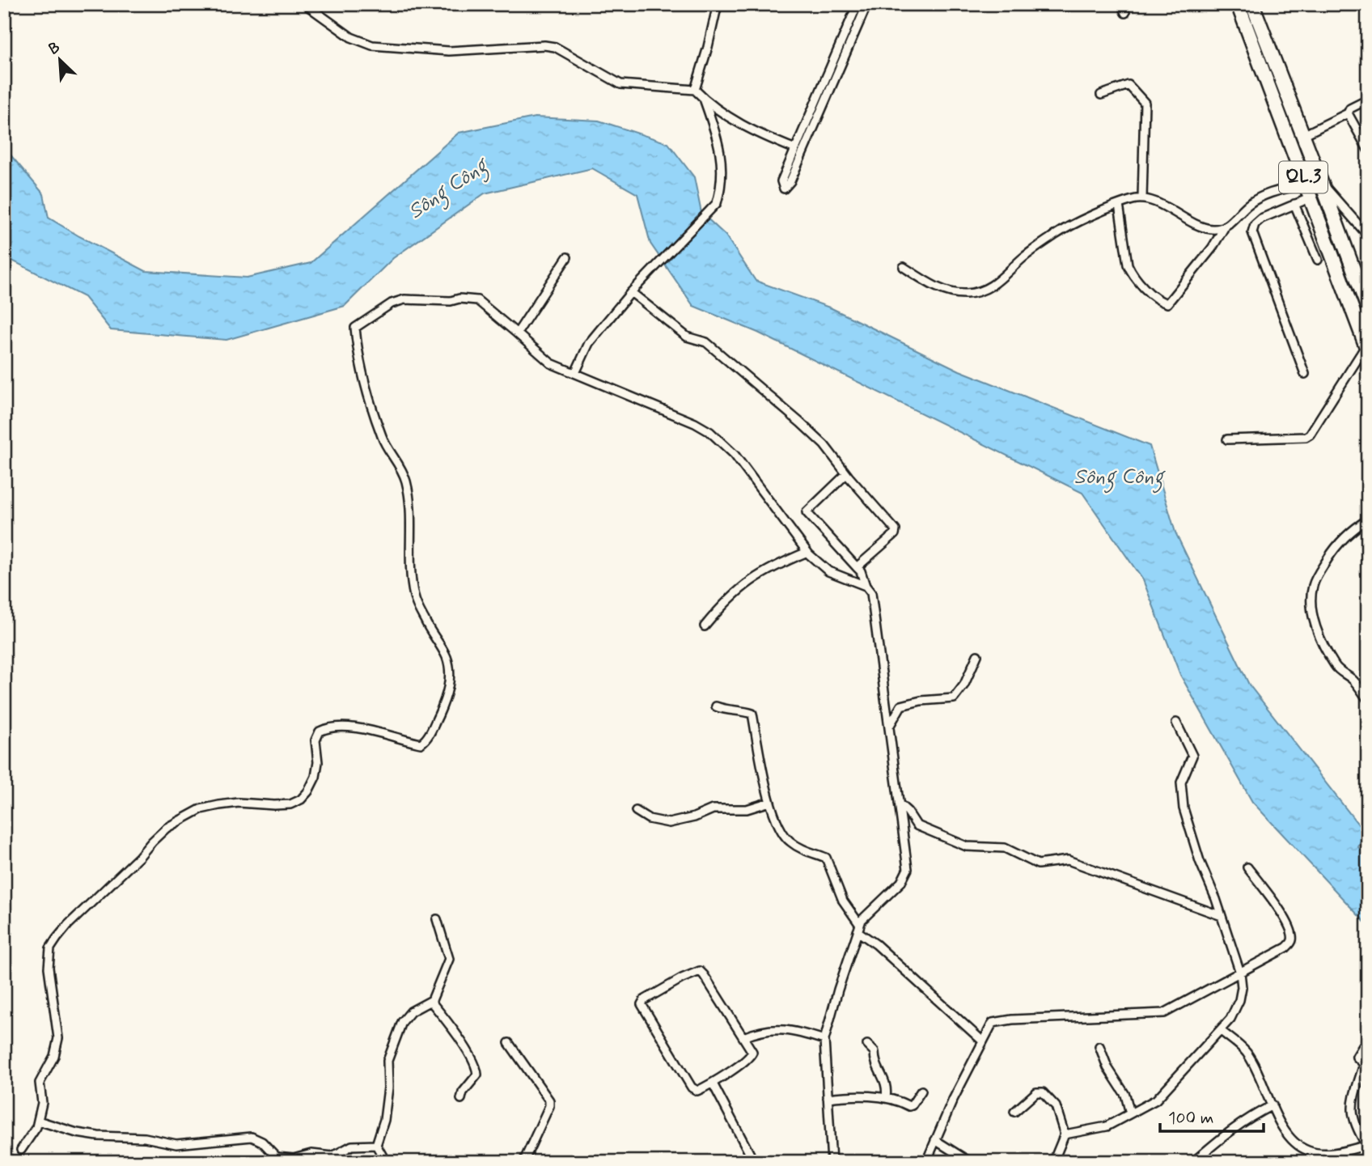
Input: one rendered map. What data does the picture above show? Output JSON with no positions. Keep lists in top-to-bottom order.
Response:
{
  "streets": {
    "highway": ["QL.3"]
  },
  "water": ["Sông Công"],
  "scale_bar": "100 m",
  "north": "top left"
}
